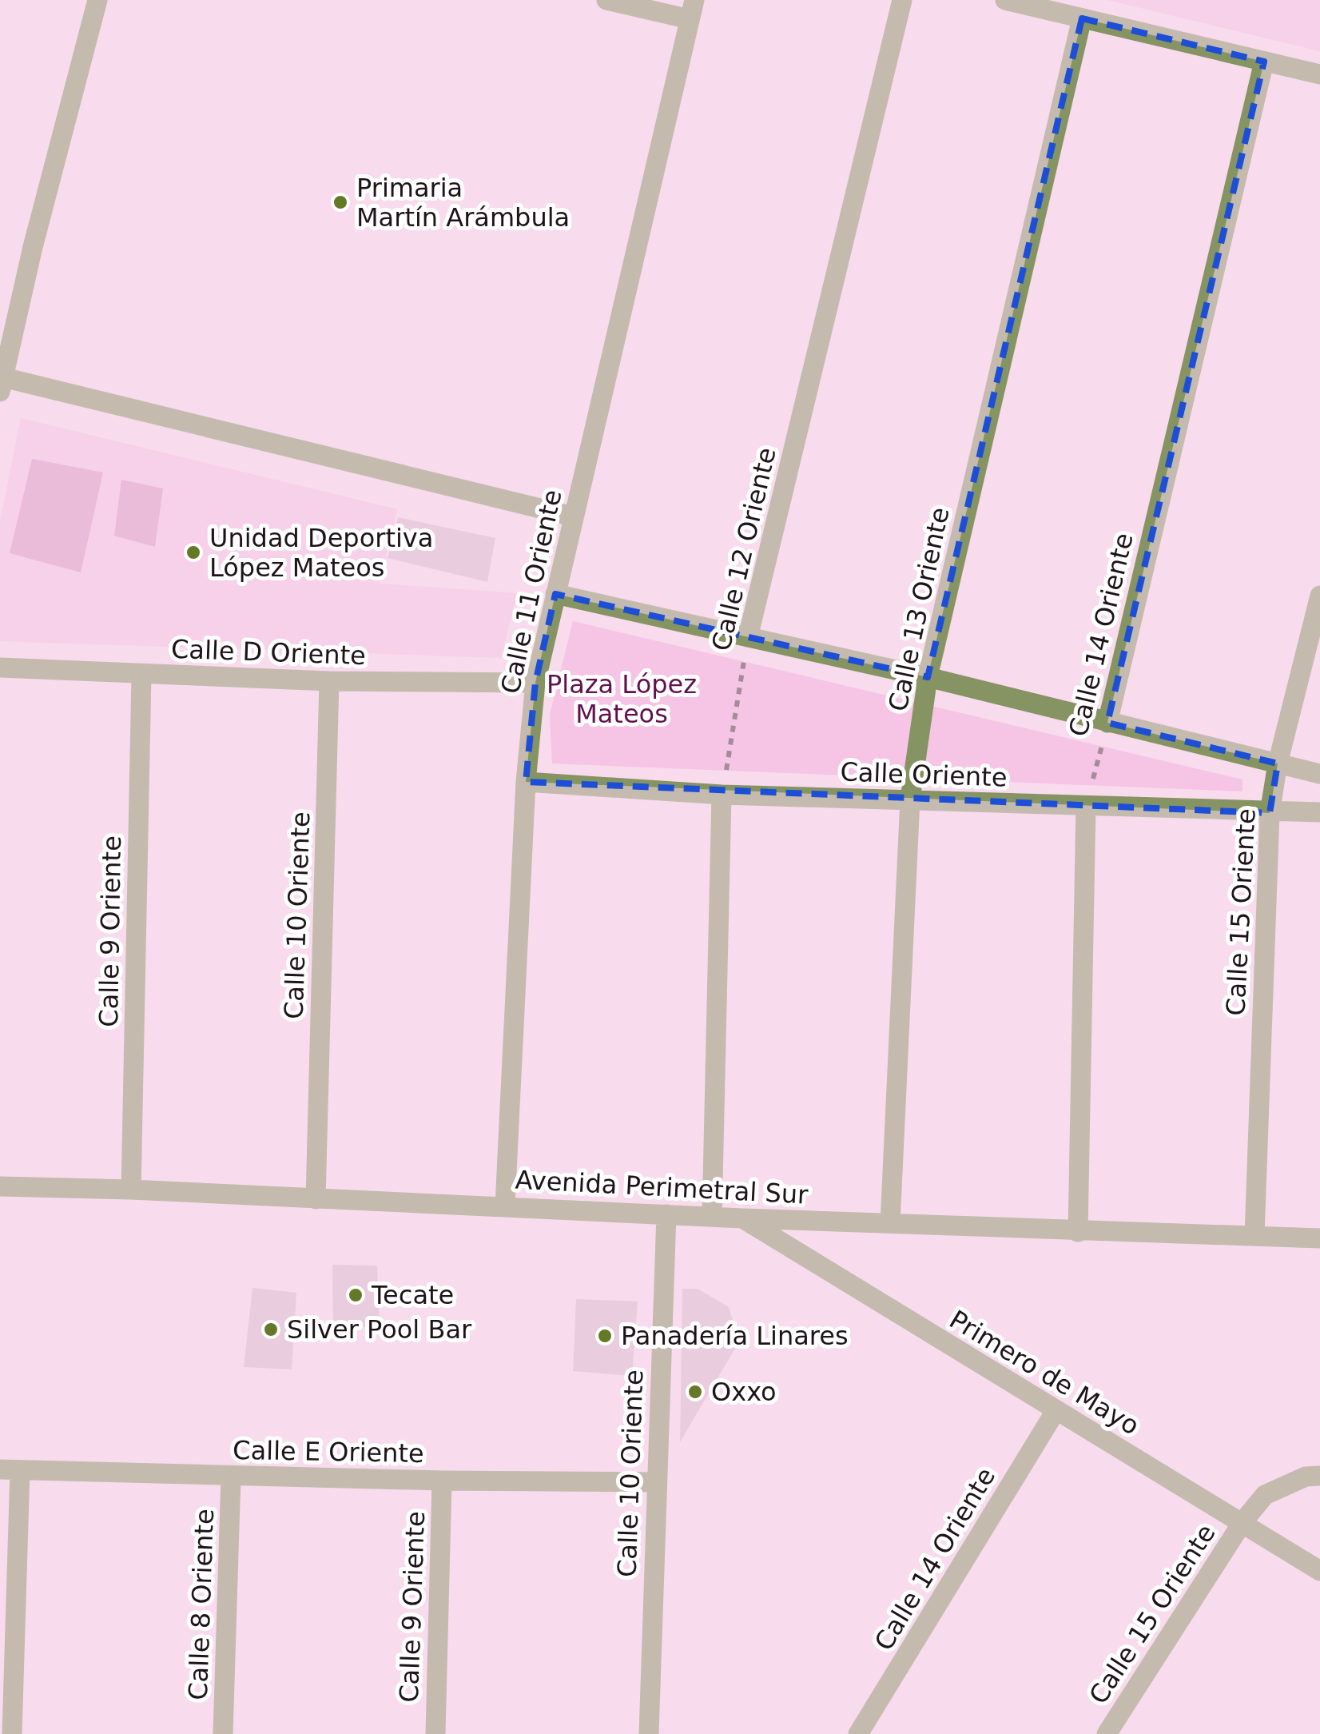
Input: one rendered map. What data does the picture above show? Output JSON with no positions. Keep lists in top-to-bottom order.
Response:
{
  "streets": {
    "street": [
      "Calle 12 Oriente",
      "Calle 11 Oriente",
      "Calle 13 Oriente",
      "Calle 14 Oriente",
      "Calle D Oriente",
      "Calle Oriente",
      "Calle 15 Oriente",
      "Calle 10 Oriente",
      "Calle 9 Oriente",
      "Avenida Perimetral Sur",
      "Primero de Mayo",
      "Calle E Oriente",
      "Calle 8 Oriente"
    ]
  },
  "crossings": [
    ["Calle 12 Oriente", "Calle Oriente"],
    ["Calle 11 Oriente", "Calle D Oriente"],
    ["Calle 11 Oriente", "Calle Oriente"],
    ["Calle 11 Oriente", "Avenida Perimetral Sur"],
    ["Calle 13 Oriente", "Calle Oriente"],
    ["Calle 13 Oriente", "Avenida Perimetral Sur"],
    ["Calle 14 Oriente", "Calle Oriente"],
    ["Calle 14 Oriente", "Primero de Mayo"],
    ["Calle D Oriente", "Calle 10 Oriente"],
    ["Calle D Oriente", "Calle 9 Oriente"],
    ["Calle Oriente", "Calle 15 Oriente"],
    ["Calle 15 Oriente", "Avenida Perimetral Sur"],
    ["Calle 15 Oriente", "Primero de Mayo"],
    ["Calle 10 Oriente", "Avenida Perimetral Sur"],
    ["Calle 10 Oriente", "Calle E Oriente"],
    ["Calle 9 Oriente", "Avenida Perimetral Sur"],
    ["Calle 9 Oriente", "Calle E Oriente"],
    ["Avenida Perimetral Sur", "Primero de Mayo"],
    ["Calle E Oriente", "Calle 8 Oriente"]
  ],
  "parks": ["Plaza López Mateos"],
  "places": [
    "Primaria Martín Arámbula",
    "Unidad Deportiva López Mateos",
    "Tecate",
    "Silver Pool Bar",
    "Panadería Linares",
    "Oxxo"
  ]
}
